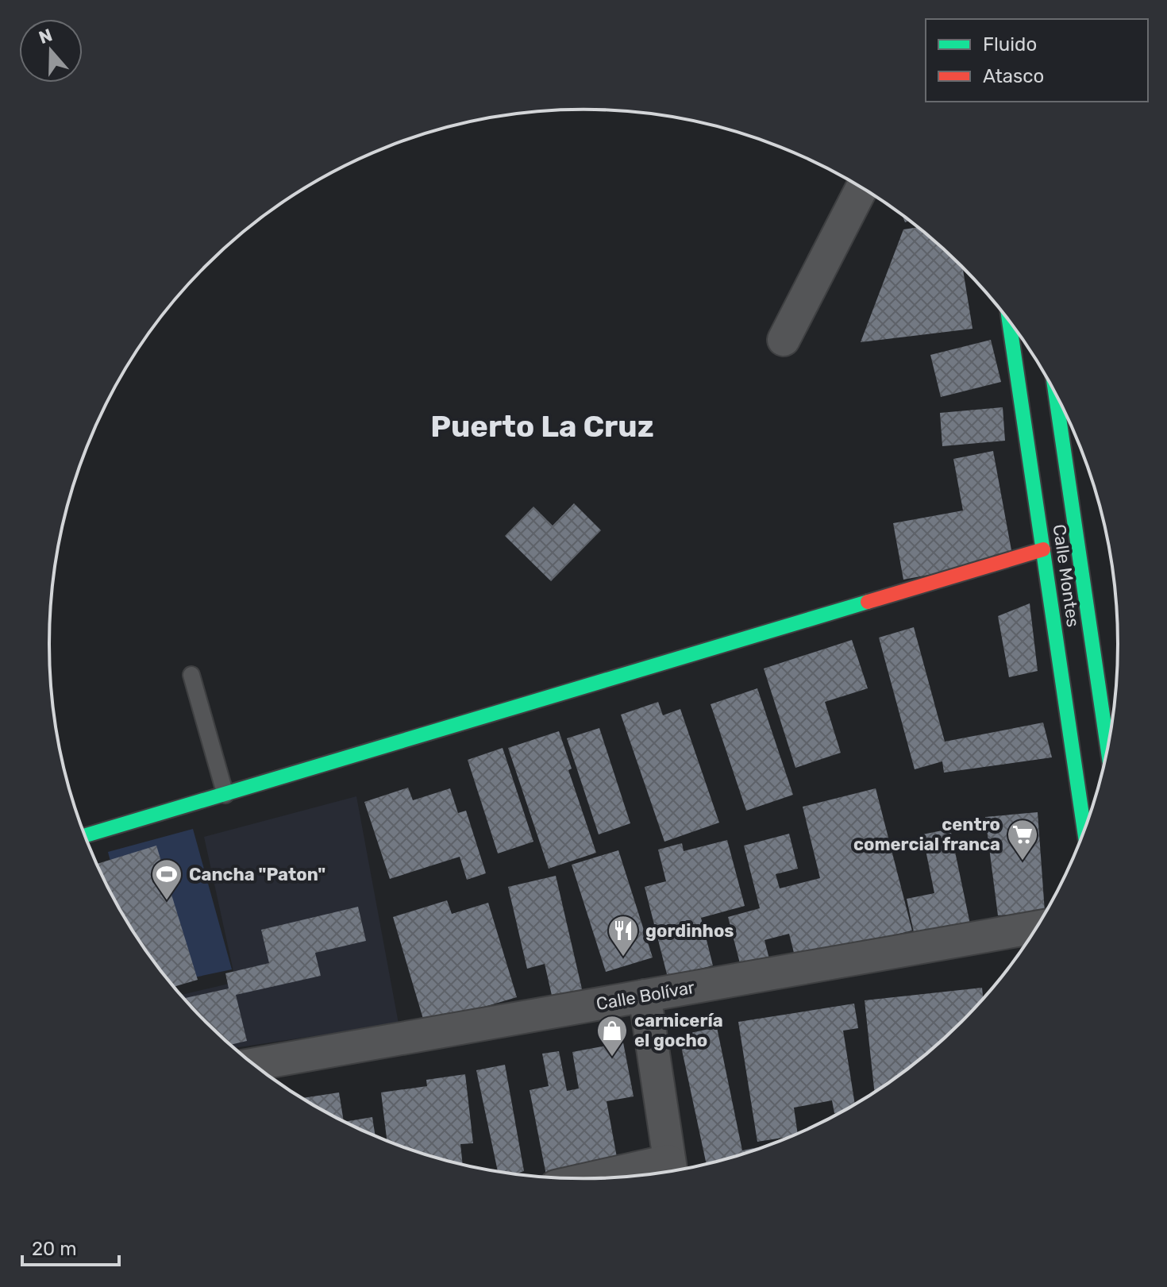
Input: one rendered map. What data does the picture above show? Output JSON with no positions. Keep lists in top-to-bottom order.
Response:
{
  "streets": {
    "street": ["Calle Montes", "Calle Bolívar"]
  },
  "districts": ["Puerto La Cruz"],
  "places": {
    "supermarket": ["centro comercial franca"],
    "sports": ["Cancha \"Paton\""],
    "restaurant": ["gordinhos"],
    "shop": ["carnicería el gocho"]
  },
  "legend": ["Fluido", "Atasco"],
  "scale_bar": "20 m",
  "north": "top"
}
